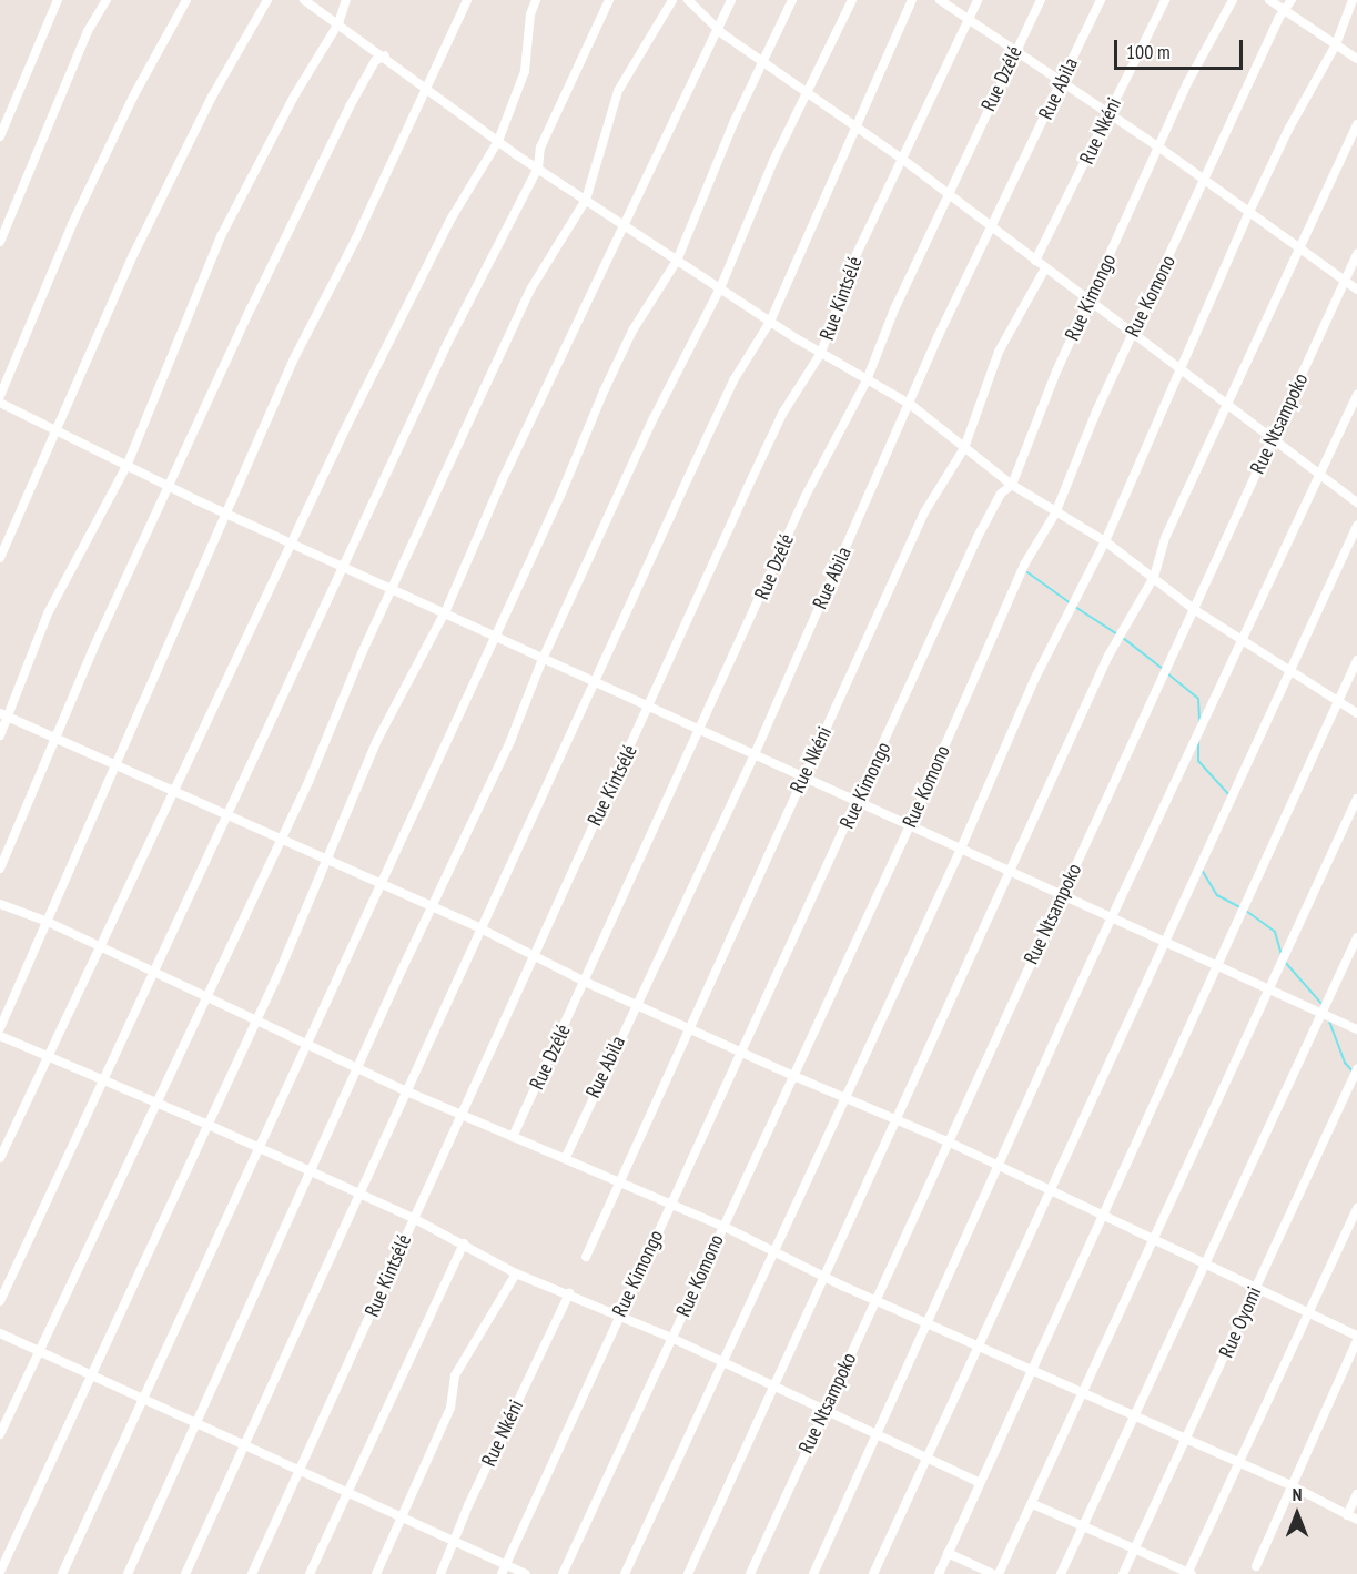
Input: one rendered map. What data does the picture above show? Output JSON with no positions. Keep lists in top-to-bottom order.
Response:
{
  "streets": {
    "street": [
      "Rue Dzélé",
      "Rue Abila",
      "Rue Nkéni",
      "Rue Komono",
      "Rue Kimongo",
      "Rue Kintsélé",
      "Rue Ntsampoko",
      "Rue Oyomi"
    ]
  },
  "scale_bar": "100 m",
  "north": "top"
}
